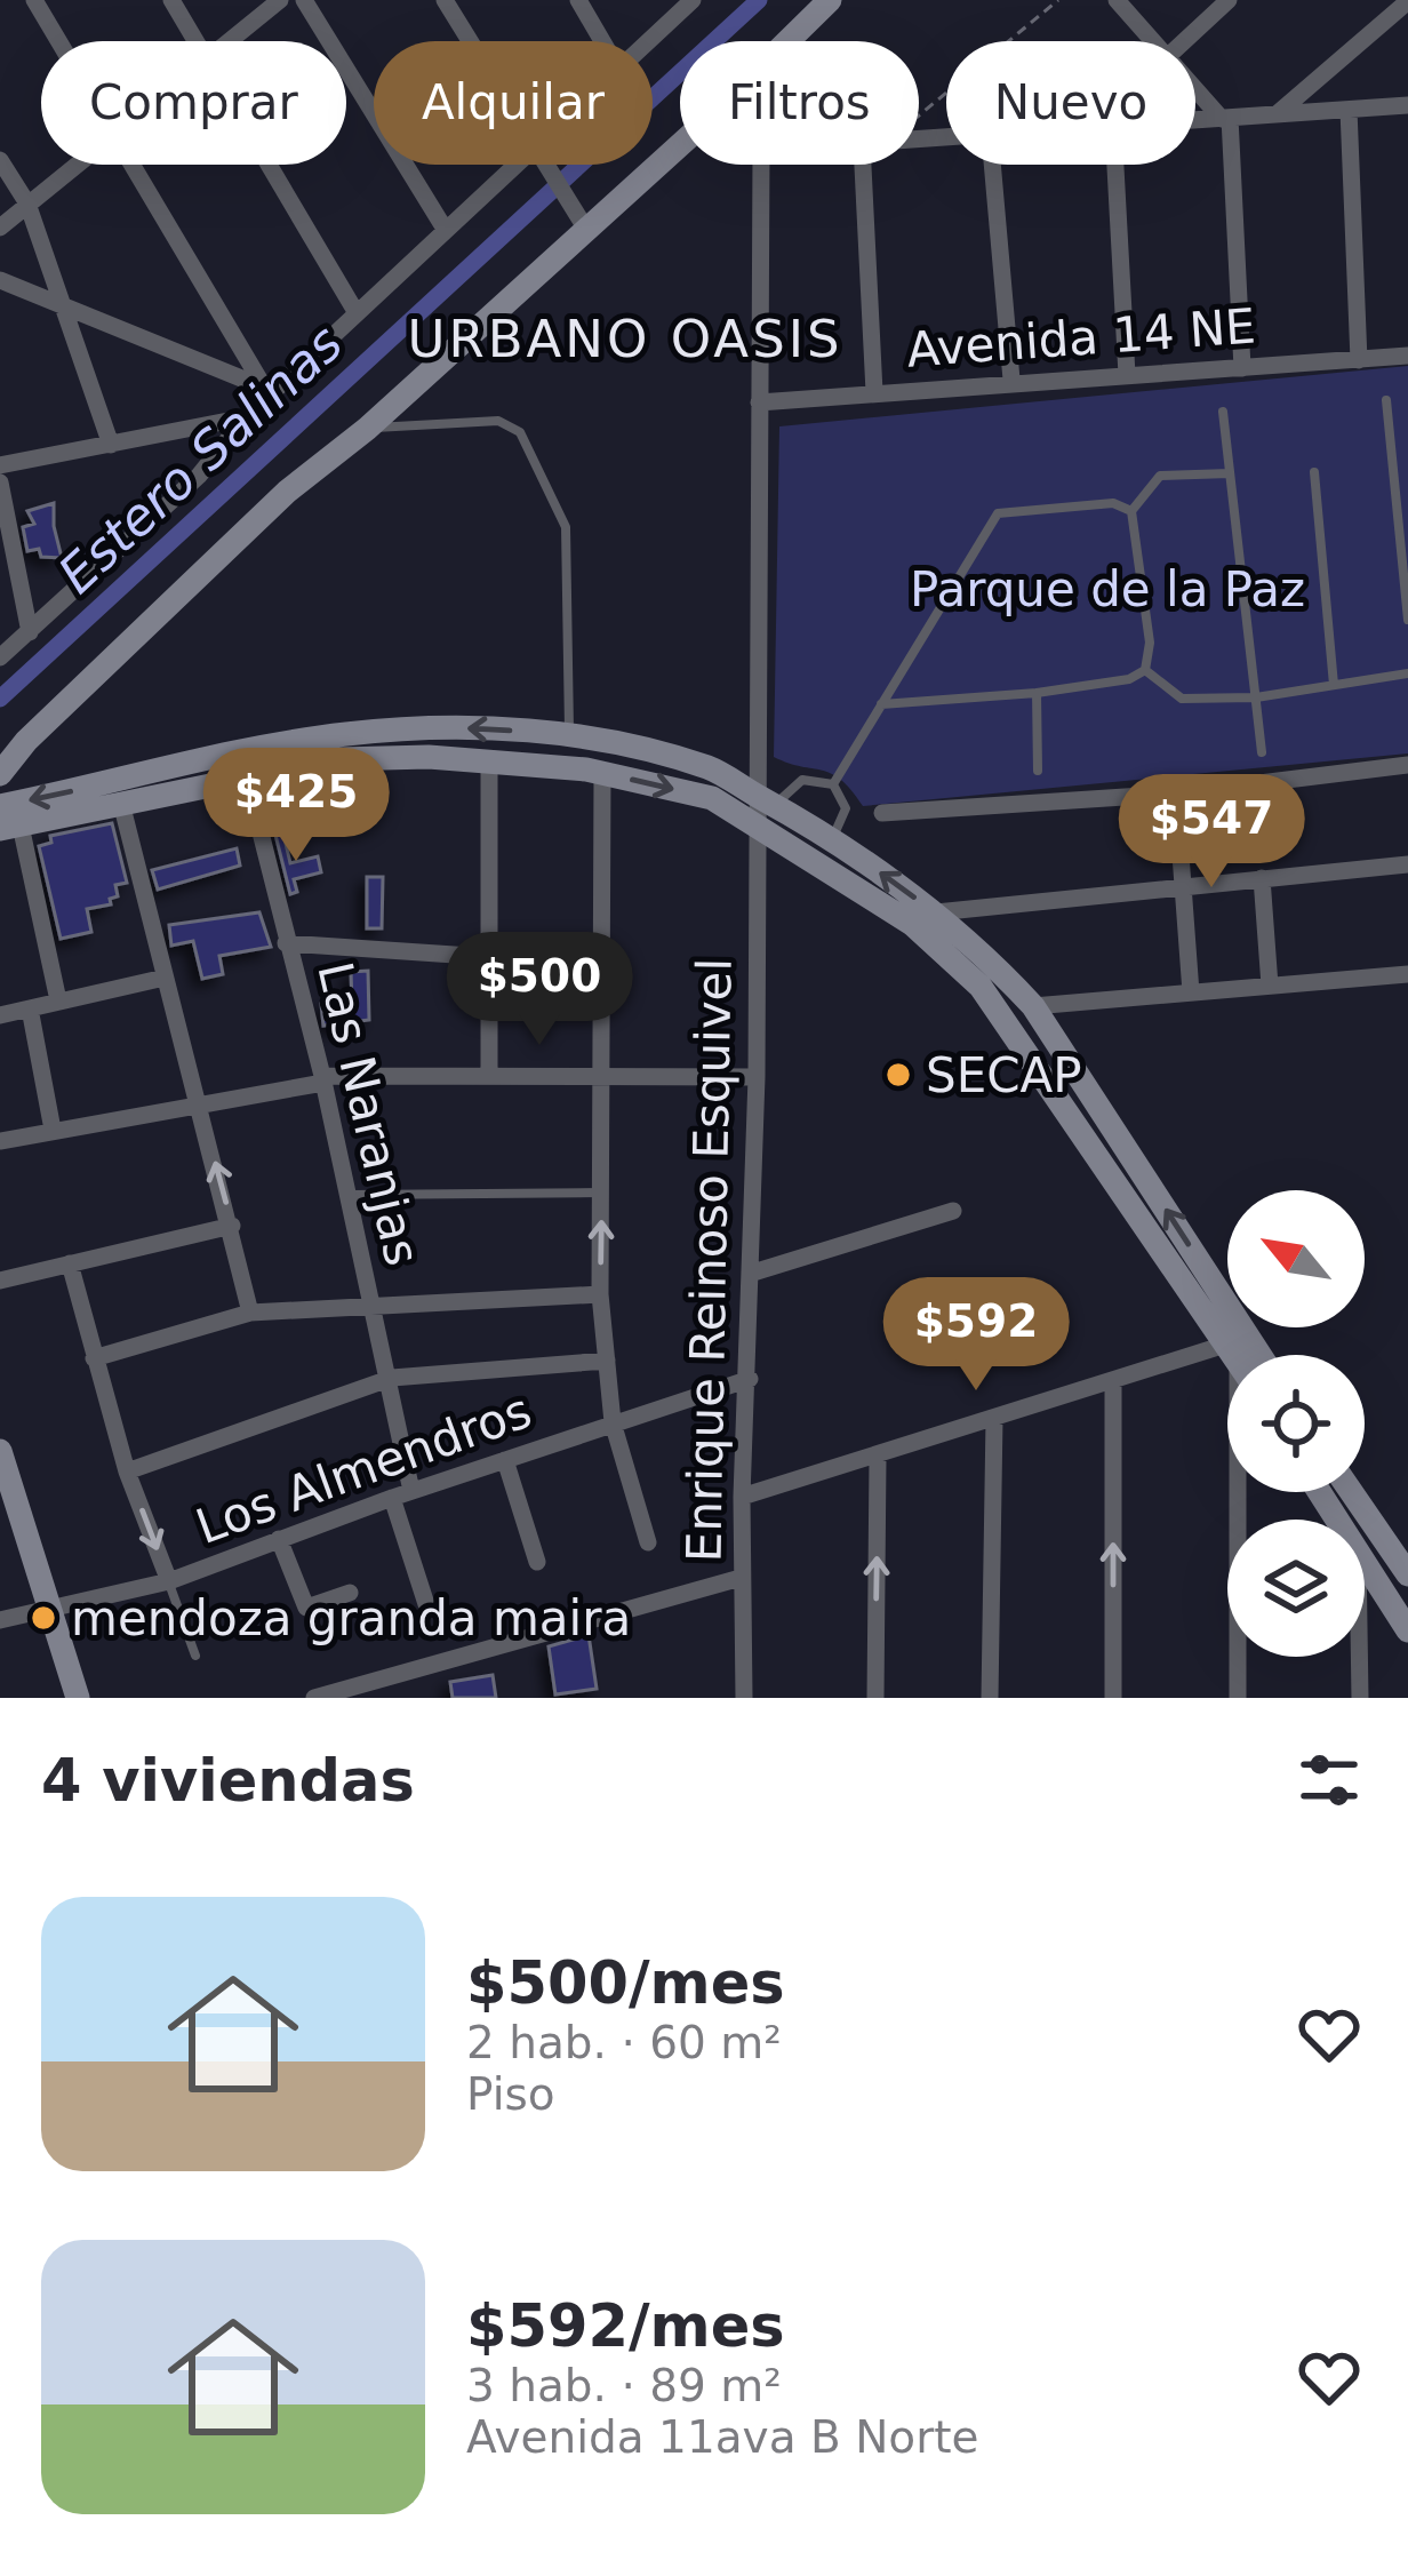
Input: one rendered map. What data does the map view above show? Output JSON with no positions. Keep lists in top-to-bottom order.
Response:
{
  "streets": {
    "street": [
      "Avenida 14 NE",
      "Las Naranjas",
      "Enrique Reinoso Esquivel",
      "Los Almendros"
    ]
  },
  "crossings": [
    ["Avenida 14 NE", "Enrique Reinoso Esquivel"],
    ["Las Naranjas", "Los Almendros"],
    ["Enrique Reinoso Esquivel", "Los Almendros"]
  ],
  "districts": ["URBANO OASIS"],
  "water": ["Estero Salinas"],
  "parks": ["Parque de la Paz"],
  "places": ["SECAP", "mendoza granda maira"],
  "north": "top left",
  "page": {
    "chip": [
      "Comprar",
      "Alquilar",
      "Filtros",
      "Nuevo"
    ],
    "price": [
      "$425",
      "$547",
      "$500",
      "$592"
    ],
    "heading": "4 viviendas",
    "list": [
      {
        "name": "$500/mes",
        "note": "2 hab. · 60 m² · Piso"
      },
      {
        "name": "$592/mes",
        "note": "3 hab. · 89 m² · Avenida 11ava B Norte"
      }
    ]
  }
}
